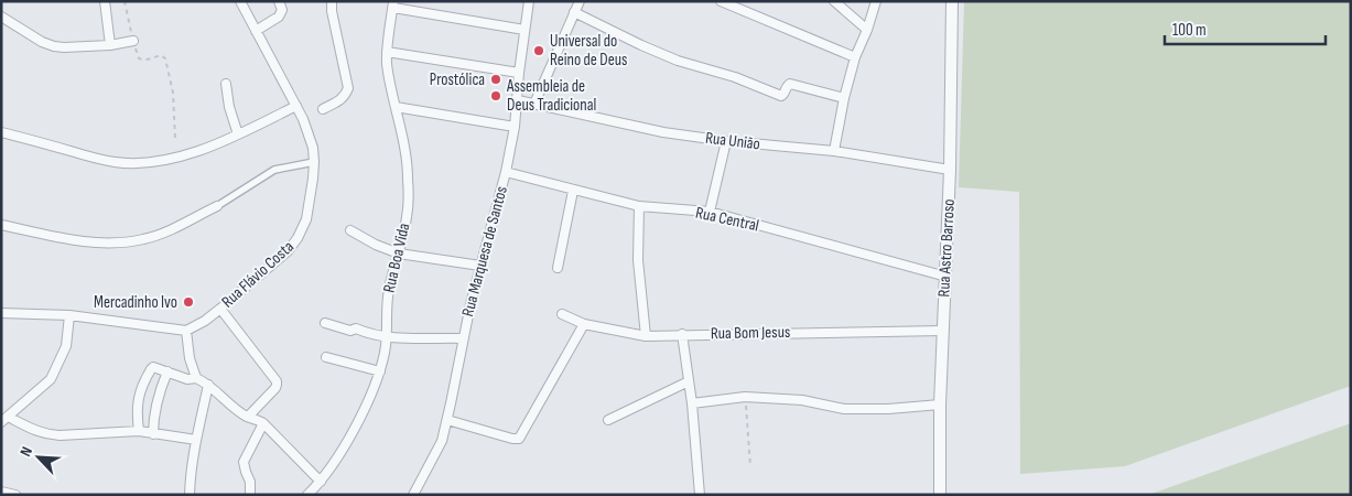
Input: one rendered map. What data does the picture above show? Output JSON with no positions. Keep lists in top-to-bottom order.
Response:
{
  "streets": {
    "street": [
      "Rua União",
      "Rua Central",
      "Rua Astro Barroso",
      "Rua Marquesa de Santos",
      "Rua Boa Vida",
      "Rua Flávio Costa",
      "Rua Bom Jesus"
    ]
  },
  "crossings": [
    ["Rua União", "Rua Astro Barroso"],
    ["Rua União", "Rua Marquesa de Santos"],
    ["Rua Central", "Rua Astro Barroso"],
    ["Rua Central", "Rua Marquesa de Santos"],
    ["Rua Astro Barroso", "Rua Bom Jesus"]
  ],
  "places": [
    "Universal do Reino de Deus",
    "Prostólica",
    "Assembleia de Deus Tradicional",
    "Mercadinho Ivo"
  ],
  "scale_bar": "100 m",
  "north": "top left"
}
